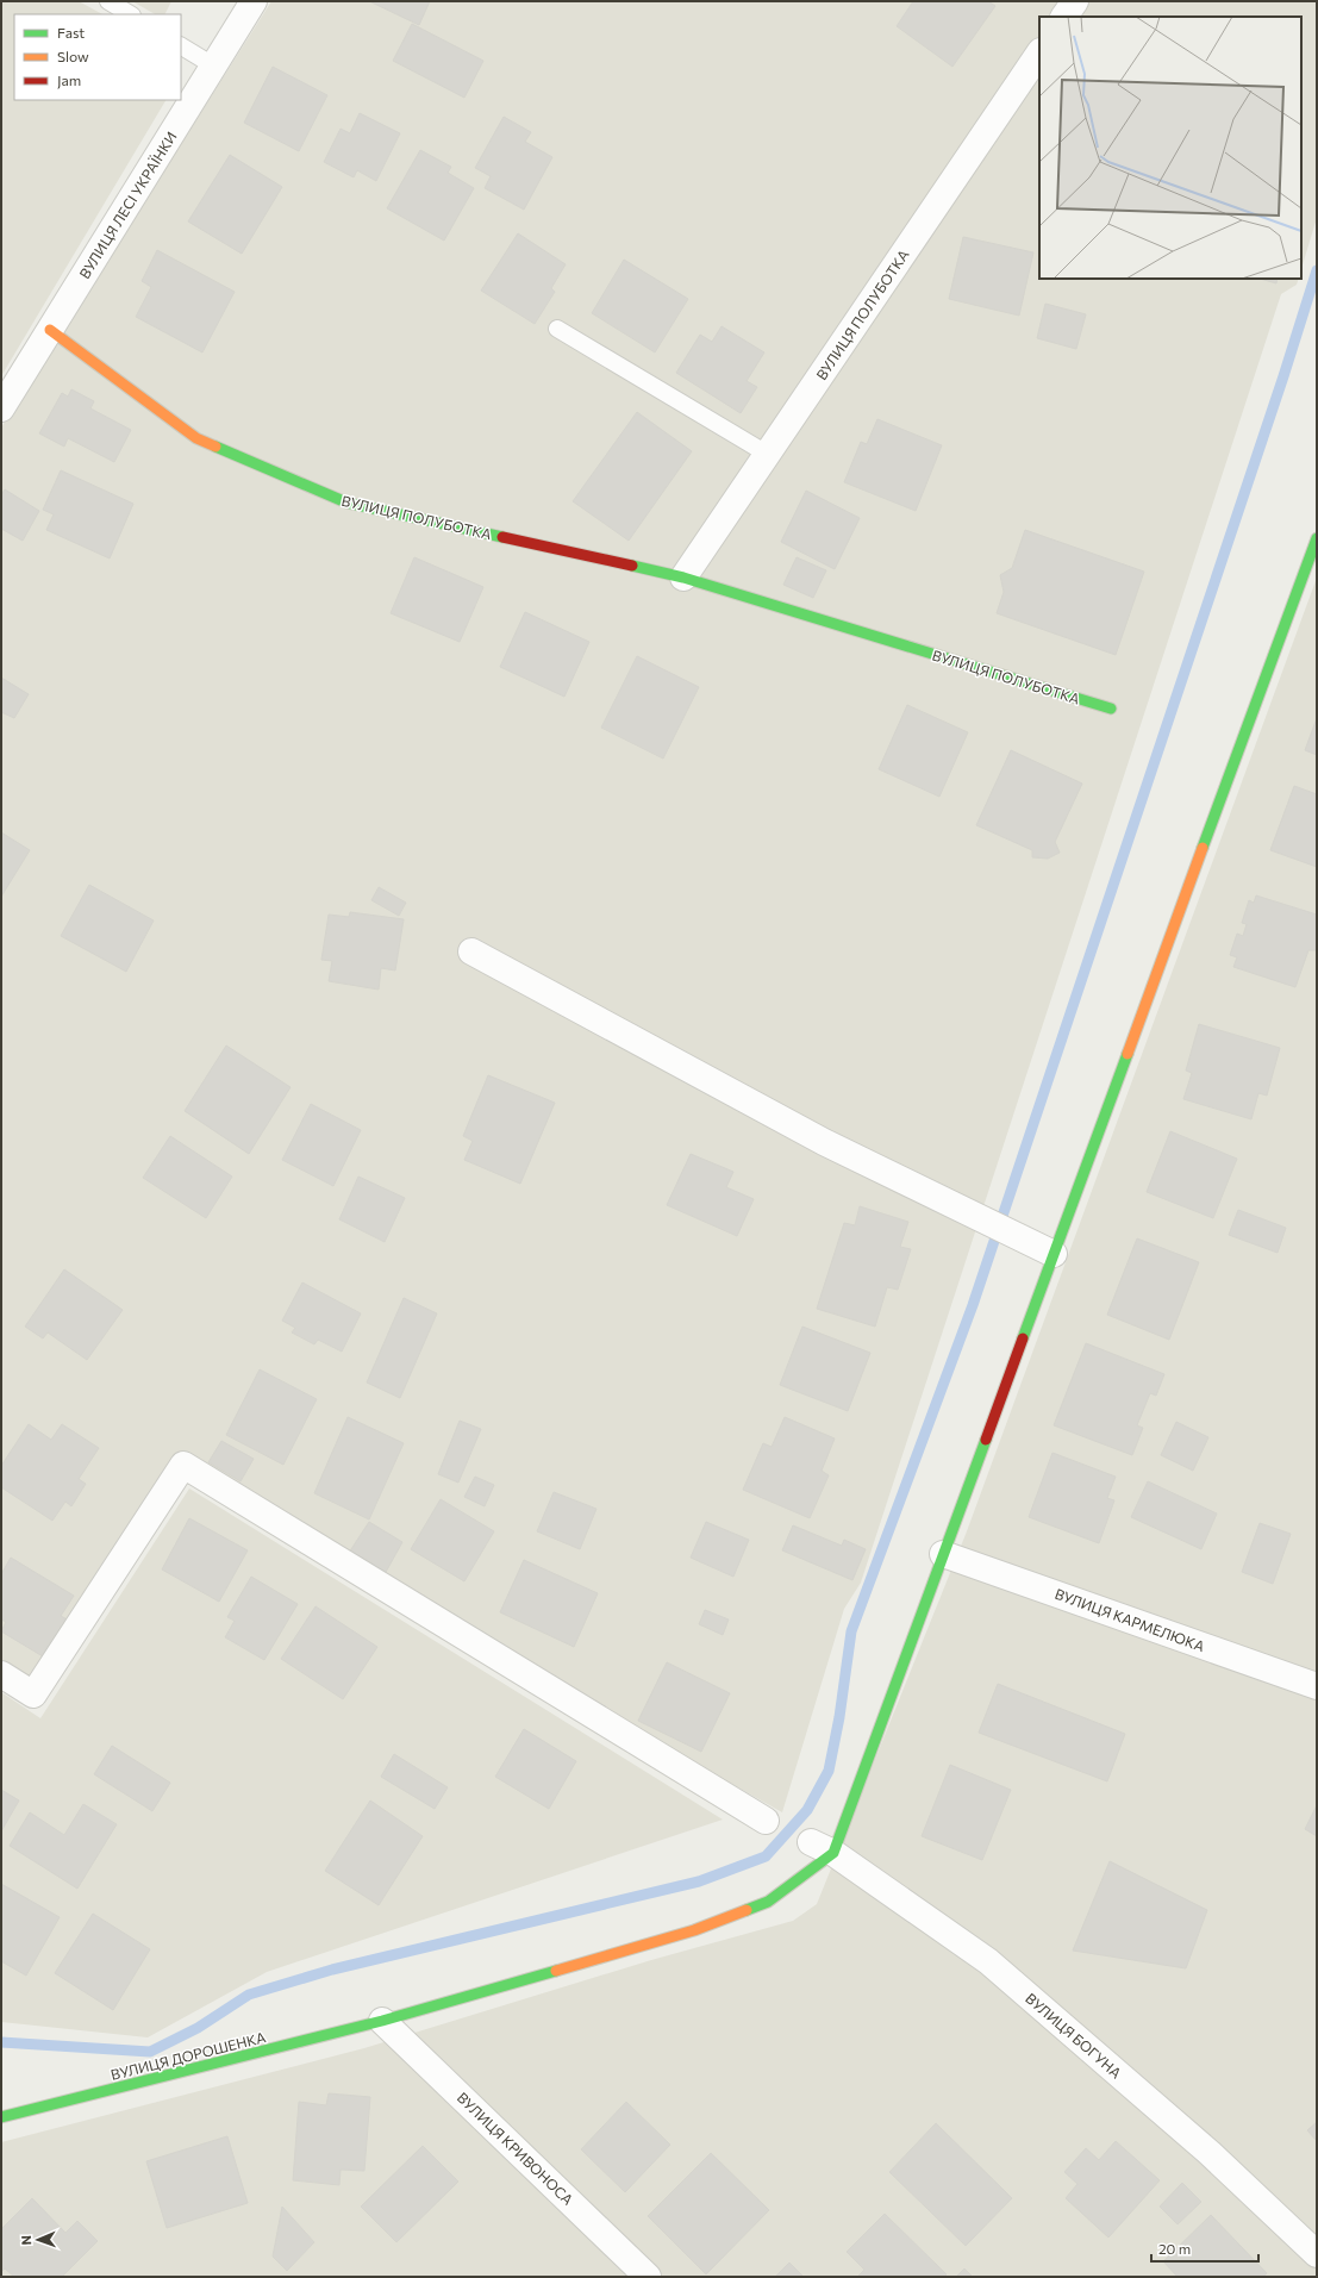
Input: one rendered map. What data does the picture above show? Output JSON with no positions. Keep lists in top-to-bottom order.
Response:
{
  "streets": {
    "street": [
      "ВУЛИЦЯ ЛЕСІ УКРАЇНКИ",
      "ВУЛИЦЯ ПОЛУБОТКА",
      "ВУЛИЦЯ КАРМЕЛЮКА",
      "ВУЛИЦЯ БОГУНА",
      "ВУЛИЦЯ ДОРОШЕНКА",
      "ВУЛИЦЯ КРИВОНОСА"
    ]
  },
  "crossings": [
    ["ВУЛИЦЯ ЛЕСІ УКРАЇНКИ", "ВУЛИЦЯ ПОЛУБОТКА"],
    ["ВУЛИЦЯ БОГУНА", "ВУЛИЦЯ ДОРОШЕНКА"],
    ["ВУЛИЦЯ ДОРОШЕНКА", "ВУЛИЦЯ КРИВОНОСА"]
  ],
  "legend": ["Fast", "Slow", "Jam"],
  "scale_bar": "20 m",
  "north": "left"
}
